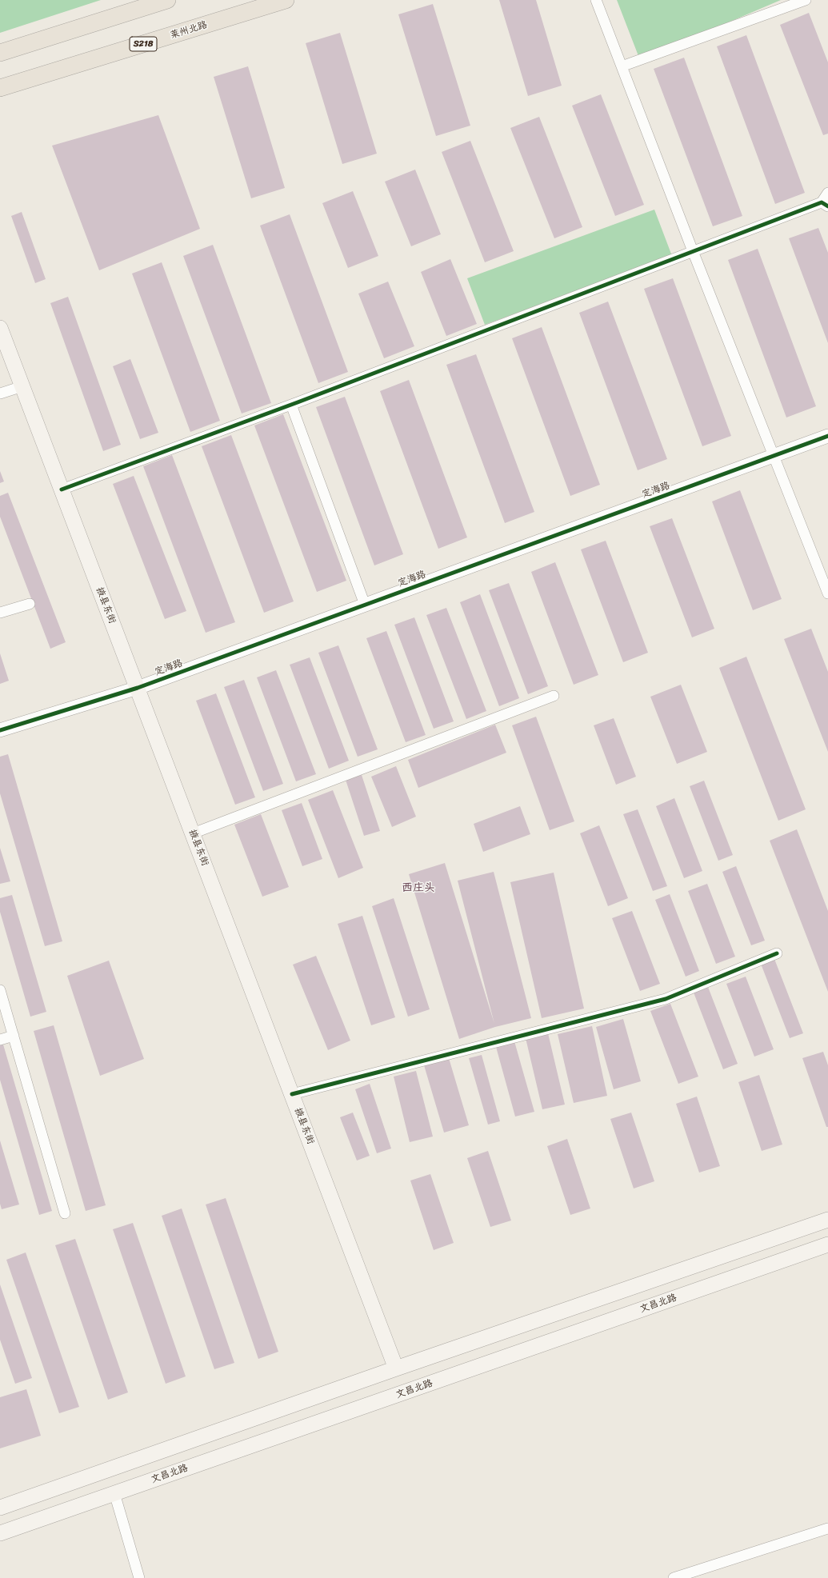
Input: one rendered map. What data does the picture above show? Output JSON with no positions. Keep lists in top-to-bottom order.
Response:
{
  "streets": {
    "main road": [
      "莱州北路",
      "S218",
      "掖县东街",
      "文昌北路"
    ],
    "street": ["定海路"]
  },
  "crossings": [
    ["定海路", "掖县东街"]
  ],
  "districts": ["西庄头"]
}
